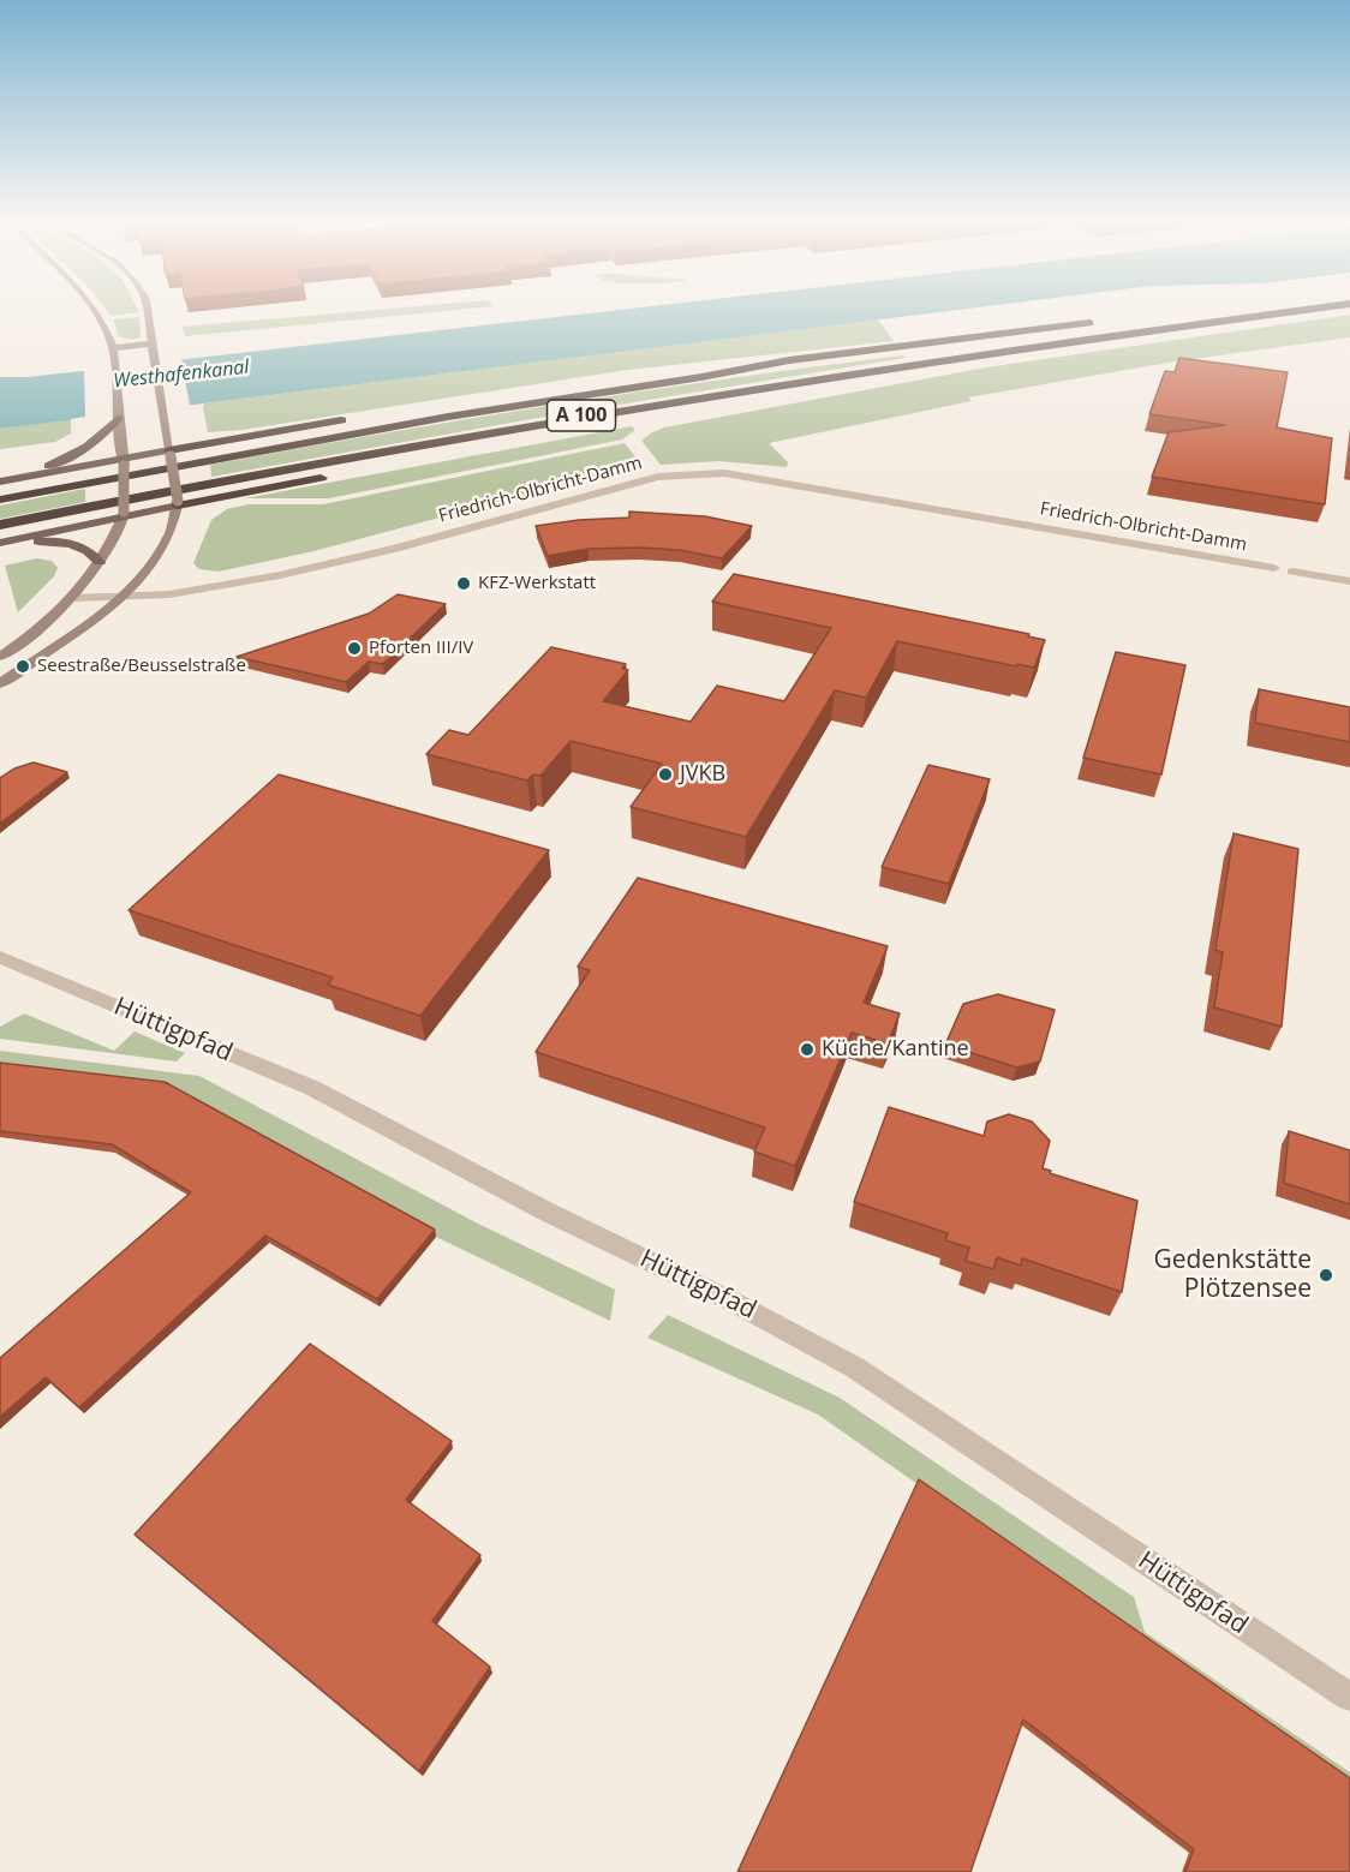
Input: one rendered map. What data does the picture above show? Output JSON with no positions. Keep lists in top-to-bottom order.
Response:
{
  "streets": {
    "highway": ["A 100"],
    "street": ["Friedrich-Olbricht-Damm", "Hüttigpfad"]
  },
  "water": ["Westhafenkanal"],
  "places": [
    "KFZ-Werkstatt",
    "Pforten III/IV",
    "Seestraße/Beusselstraße",
    "JVKB",
    "Küche/Kantine",
    "Gedenkstätte Plötzensee"
  ]
}
